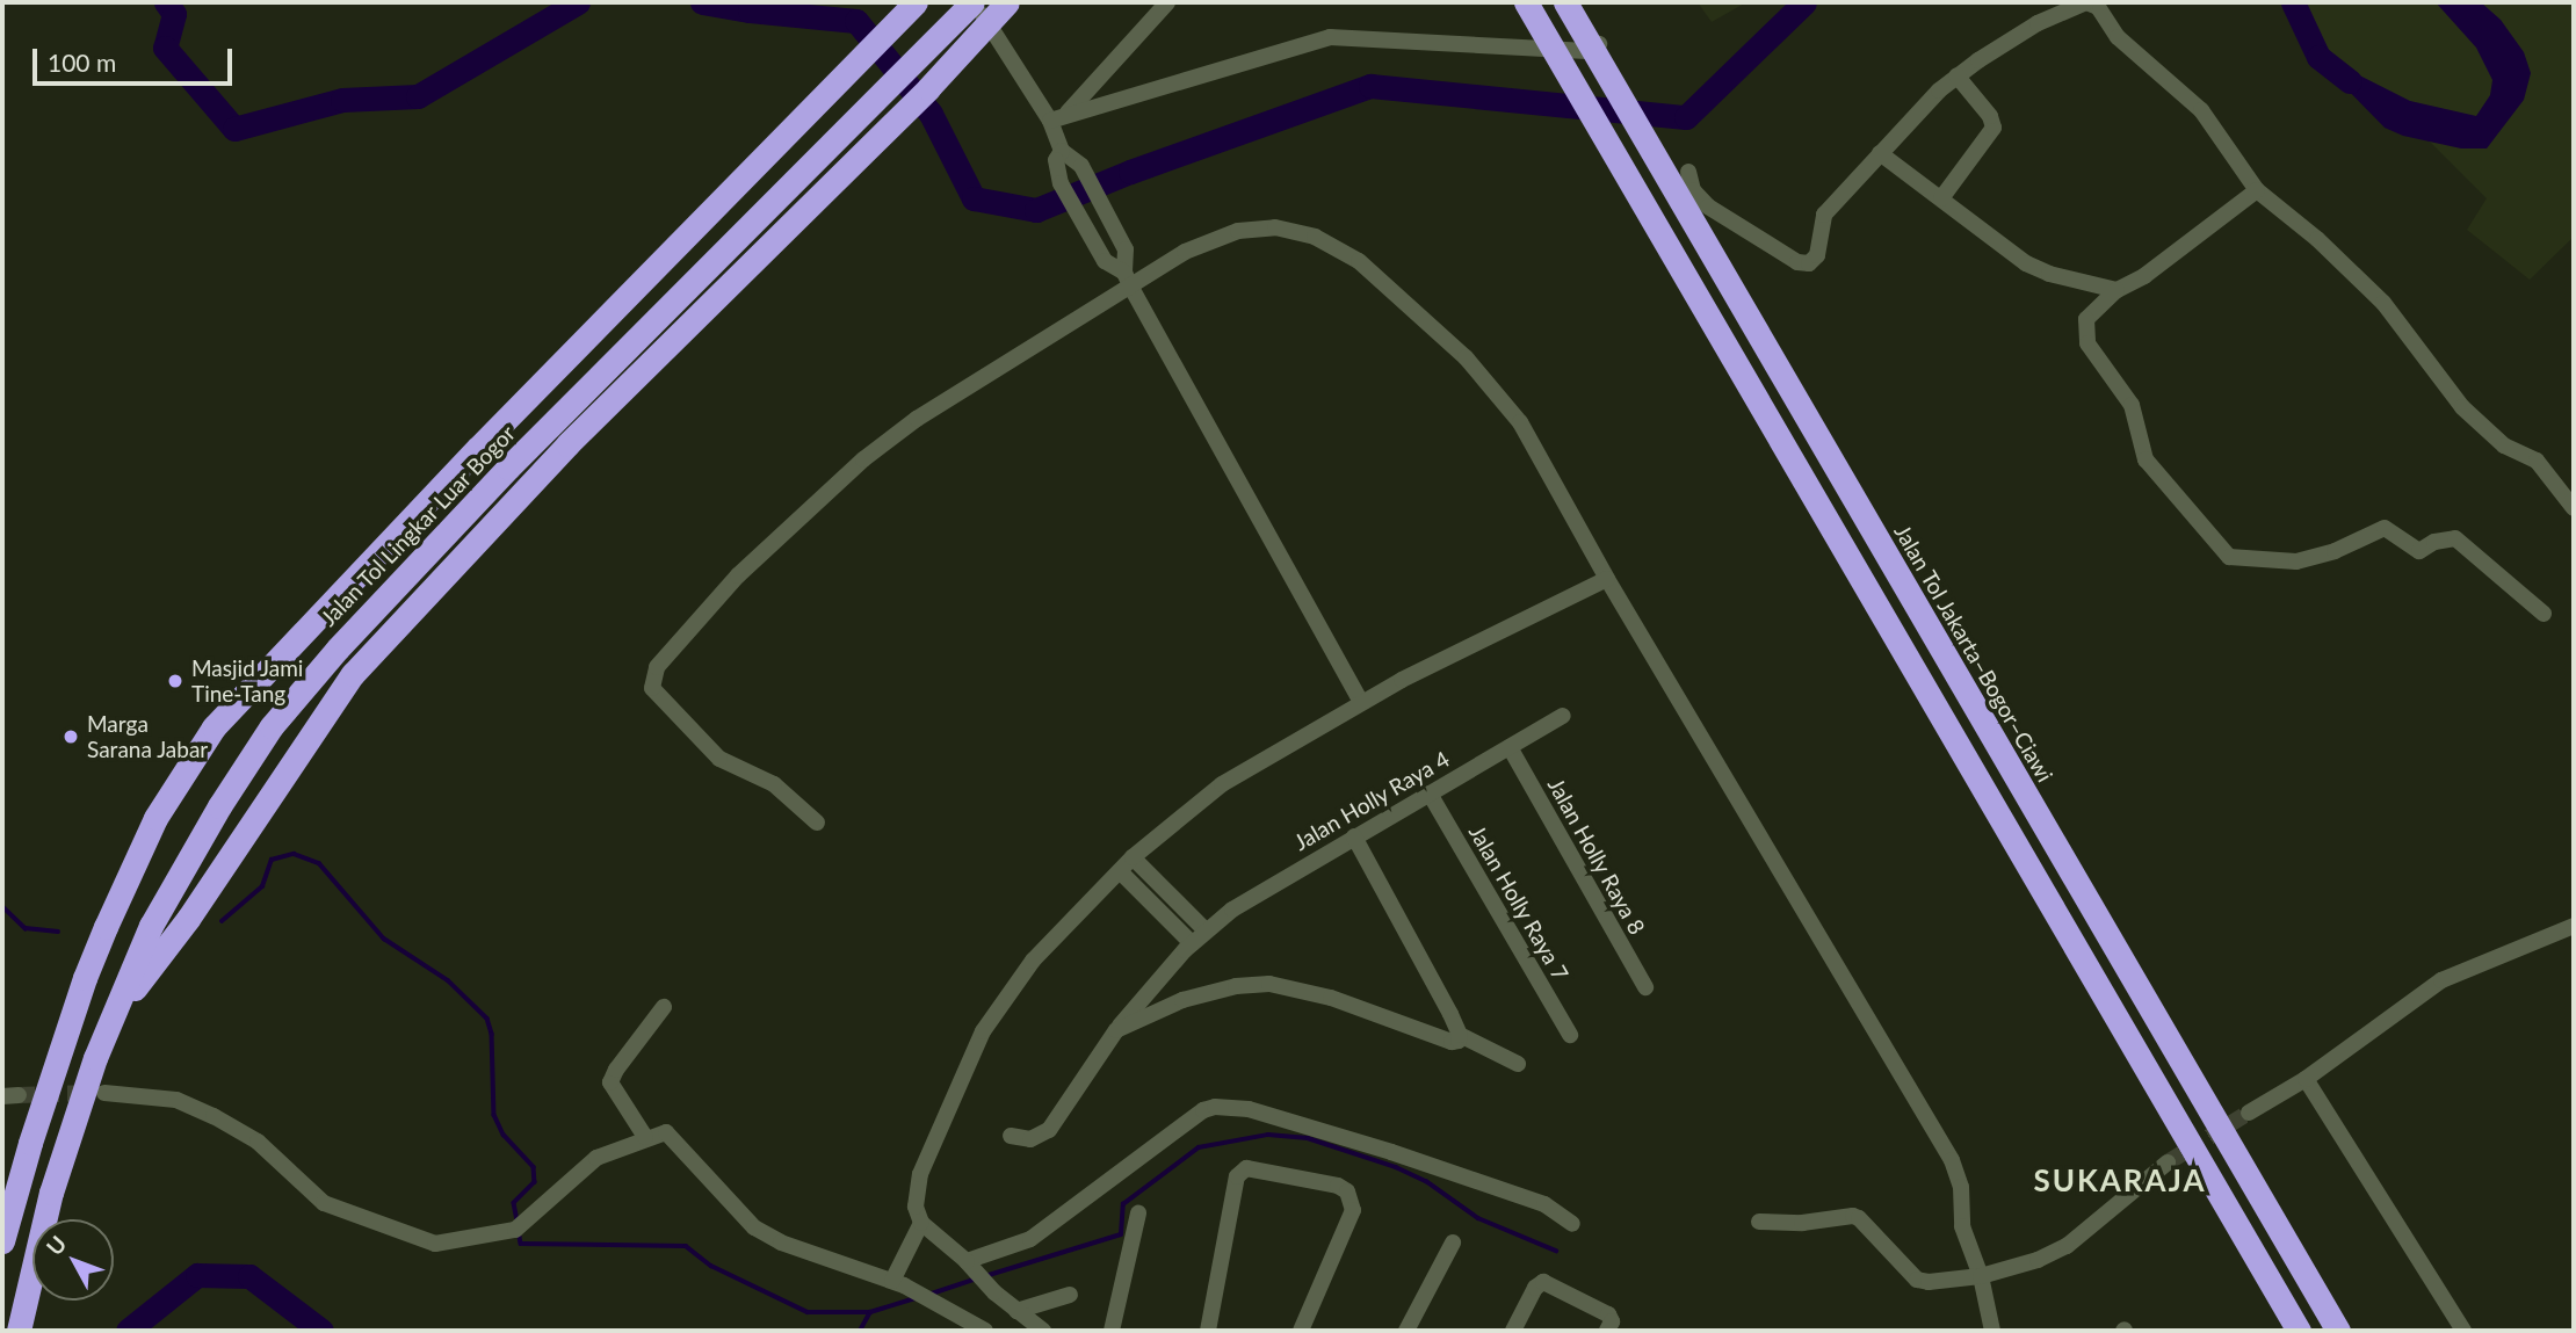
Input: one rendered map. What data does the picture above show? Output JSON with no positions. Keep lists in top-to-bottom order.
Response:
{
  "streets": {
    "highway": ["Jalan Tol Lingkar Luar Bogor", "Jalan Tol Jakarta–Bogor–Ciawi"],
    "street": ["Jalan Holly Raya 4", "Jalan Holly Raya 8", "Jalan Holly Raya 7"]
  },
  "crossings": [
    ["Jalan Holly Raya 4", "Jalan Holly Raya 8"],
    ["Jalan Holly Raya 4", "Jalan Holly Raya 7"]
  ],
  "districts": ["SUKARAJA"],
  "places": ["Masjid Jami Tine-Tang", "Marga Sarana Jabar"],
  "scale_bar": "100 m",
  "north": "top left"
}
